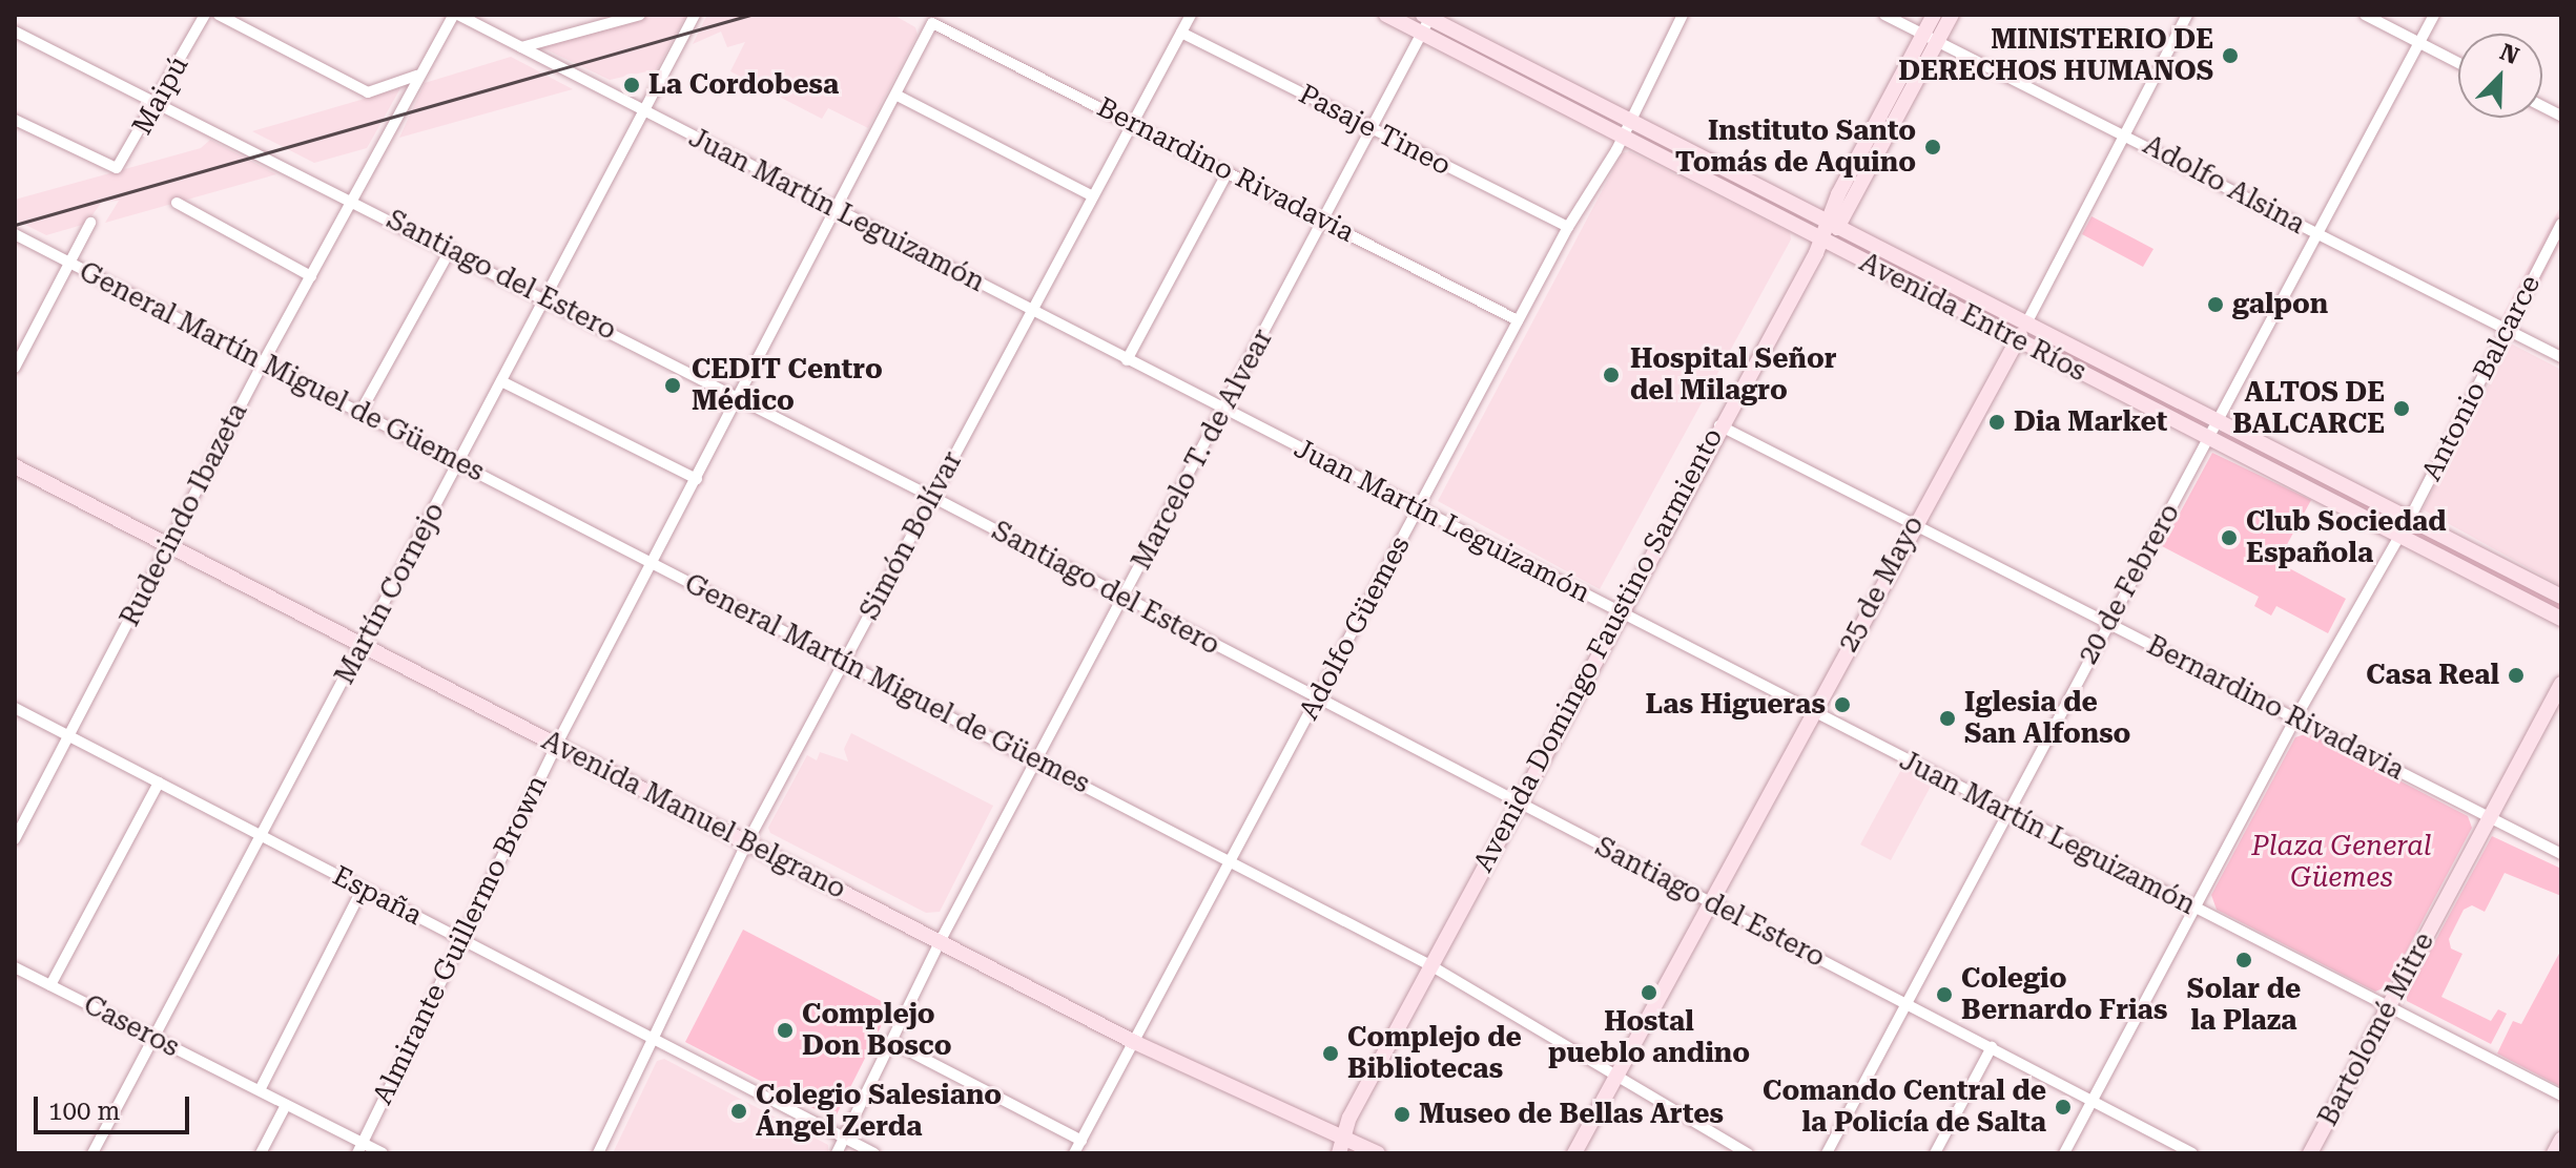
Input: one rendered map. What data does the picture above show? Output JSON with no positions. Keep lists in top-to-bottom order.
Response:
{
  "streets": {
    "main road": [
      "Avenida Entre Ríos",
      "25 de Mayo",
      "Avenida Domingo Faustino Sarmiento",
      "Avenida Manuel Belgrano",
      "Bartolomé Mitre"
    ],
    "street": [
      "Maipú",
      "Pasaje Tineo",
      "Bernardino Rivadavia",
      "Adolfo Alsina",
      "Juan Martín Leguizamón",
      "Santiago del Estero",
      "General Martín Miguel de Güemes",
      "Antonio Balcarce",
      "Marcelo T. de Alvear",
      "Rudecindo Ibazeta",
      "Simón Bolívar",
      "20 de Febrero",
      "Martín Cornejo",
      "Adolfo Güemes",
      "España",
      "Almirante Guillermo Brown",
      "Caseros"
    ]
  },
  "crossings": [
    ["Maipú", "Santiago del Estero"],
    ["Pasaje Tineo", "Marcelo T. de Alvear"],
    ["Pasaje Tineo", "Simón Bolívar"],
    ["Pasaje Tineo", "Adolfo Güemes"],
    ["Bernardino Rivadavia", "Antonio Balcarce"],
    ["Bernardino Rivadavia", "Marcelo T. de Alvear"],
    ["Bernardino Rivadavia", "Simón Bolívar"],
    ["Bernardino Rivadavia", "25 de Mayo"],
    ["Bernardino Rivadavia", "20 de Febrero"],
    ["Bernardino Rivadavia", "Adolfo Güemes"],
    ["Bernardino Rivadavia", "Avenida Domingo Faustino Sarmiento"],
    ["Bernardino Rivadavia", "Almirante Guillermo Brown"],
    ["Bernardino Rivadavia", "Bartolomé Mitre"],
    ["Adolfo Alsina", "Antonio Balcarce"],
    ["Adolfo Alsina", "25 de Mayo"],
    ["Adolfo Alsina", "20 de Febrero"],
    ["Adolfo Alsina", "Avenida Domingo Faustino Sarmiento"],
    ["Juan Martín Leguizamón", "Antonio Balcarce"],
    ["Juan Martín Leguizamón", "Marcelo T. de Alvear"],
    ["Juan Martín Leguizamón", "Rudecindo Ibazeta"],
    ["Juan Martín Leguizamón", "Simón Bolívar"],
    ["Juan Martín Leguizamón", "25 de Mayo"],
    ["Juan Martín Leguizamón", "20 de Febrero"],
    ["Juan Martín Leguizamón", "Martín Cornejo"],
    ["Juan Martín Leguizamón", "Adolfo Güemes"],
    ["Juan Martín Leguizamón", "Avenida Domingo Faustino Sarmiento"],
    ["Juan Martín Leguizamón", "Almirante Guillermo Brown"],
    ["Juan Martín Leguizamón", "Bartolomé Mitre"],
    ["Santiago del Estero", "Antonio Balcarce"],
    ["Santiago del Estero", "Marcelo T. de Alvear"],
    ["Santiago del Estero", "Rudecindo Ibazeta"],
    ["Santiago del Estero", "Simón Bolívar"],
    ["Santiago del Estero", "25 de Mayo"],
    ["Santiago del Estero", "20 de Febrero"],
    ["Santiago del Estero", "Martín Cornejo"],
    ["Santiago del Estero", "Adolfo Güemes"],
    ["Santiago del Estero", "Avenida Domingo Faustino Sarmiento"],
    ["Santiago del Estero", "Almirante Guillermo Brown"],
    ["Avenida Entre Ríos", "Antonio Balcarce"],
    ["Avenida Entre Ríos", "Marcelo T. de Alvear"],
    ["Avenida Entre Ríos", "25 de Mayo"],
    ["Avenida Entre Ríos", "20 de Febrero"],
    ["Avenida Entre Ríos", "Adolfo Güemes"],
    ["Avenida Entre Ríos", "Avenida Domingo Faustino Sarmiento"],
    ["General Martín Miguel de Güemes", "Marcelo T. de Alvear"],
    ["General Martín Miguel de Güemes", "Rudecindo Ibazeta"],
    ["General Martín Miguel de Güemes", "Simón Bolívar"],
    ["General Martín Miguel de Güemes", "25 de Mayo"],
    ["General Martín Miguel de Güemes", "Martín Cornejo"],
    ["General Martín Miguel de Güemes", "Adolfo Güemes"],
    ["General Martín Miguel de Güemes", "Avenida Domingo Faustino Sarmiento"],
    ["General Martín Miguel de Güemes", "Almirante Guillermo Brown"],
    ["Marcelo T. de Alvear", "Avenida Manuel Belgrano"],
    ["Marcelo T. de Alvear", "España"],
    ["Rudecindo Ibazeta", "Avenida Manuel Belgrano"],
    ["Rudecindo Ibazeta", "España"],
    ["Simón Bolívar", "Avenida Manuel Belgrano"],
    ["Simón Bolívar", "España"],
    ["Martín Cornejo", "Avenida Manuel Belgrano"],
    ["Martín Cornejo", "España"],
    ["Martín Cornejo", "Caseros"],
    ["Adolfo Güemes", "Avenida Manuel Belgrano"],
    ["Avenida Domingo Faustino Sarmiento", "Avenida Manuel Belgrano"],
    ["Avenida Manuel Belgrano", "Almirante Guillermo Brown"],
    ["España", "Almirante Guillermo Brown"],
    ["Almirante Guillermo Brown", "Caseros"]
  ],
  "parks": ["Plaza General Güemes"],
  "places": [
    "MINISTERIO DE DERECHOS HUMANOS",
    "La Cordobesa",
    "Instituto Santo Tomás de Aquino",
    "galpon",
    "Hospital Señor del Milagro",
    "CEDIT Centro Médico",
    "ALTOS DE BALCARCE",
    "Dia Market",
    "Club Sociedad Española",
    "Casa Real",
    "Las Higueras",
    "Iglesia de San Alfonso",
    "Solar de la Plaza",
    "Hostal pueblo andino",
    "Colegio Bernardo Frias",
    "Complejo Don Bosco",
    "Complejo de Bibliotecas",
    "Comando Central de la Policía de Salta",
    "Colegio Salesiano Ángel Zerda",
    "Museo de Bellas Artes"
  ],
  "scale_bar": "100 m",
  "north": "top right"
}
